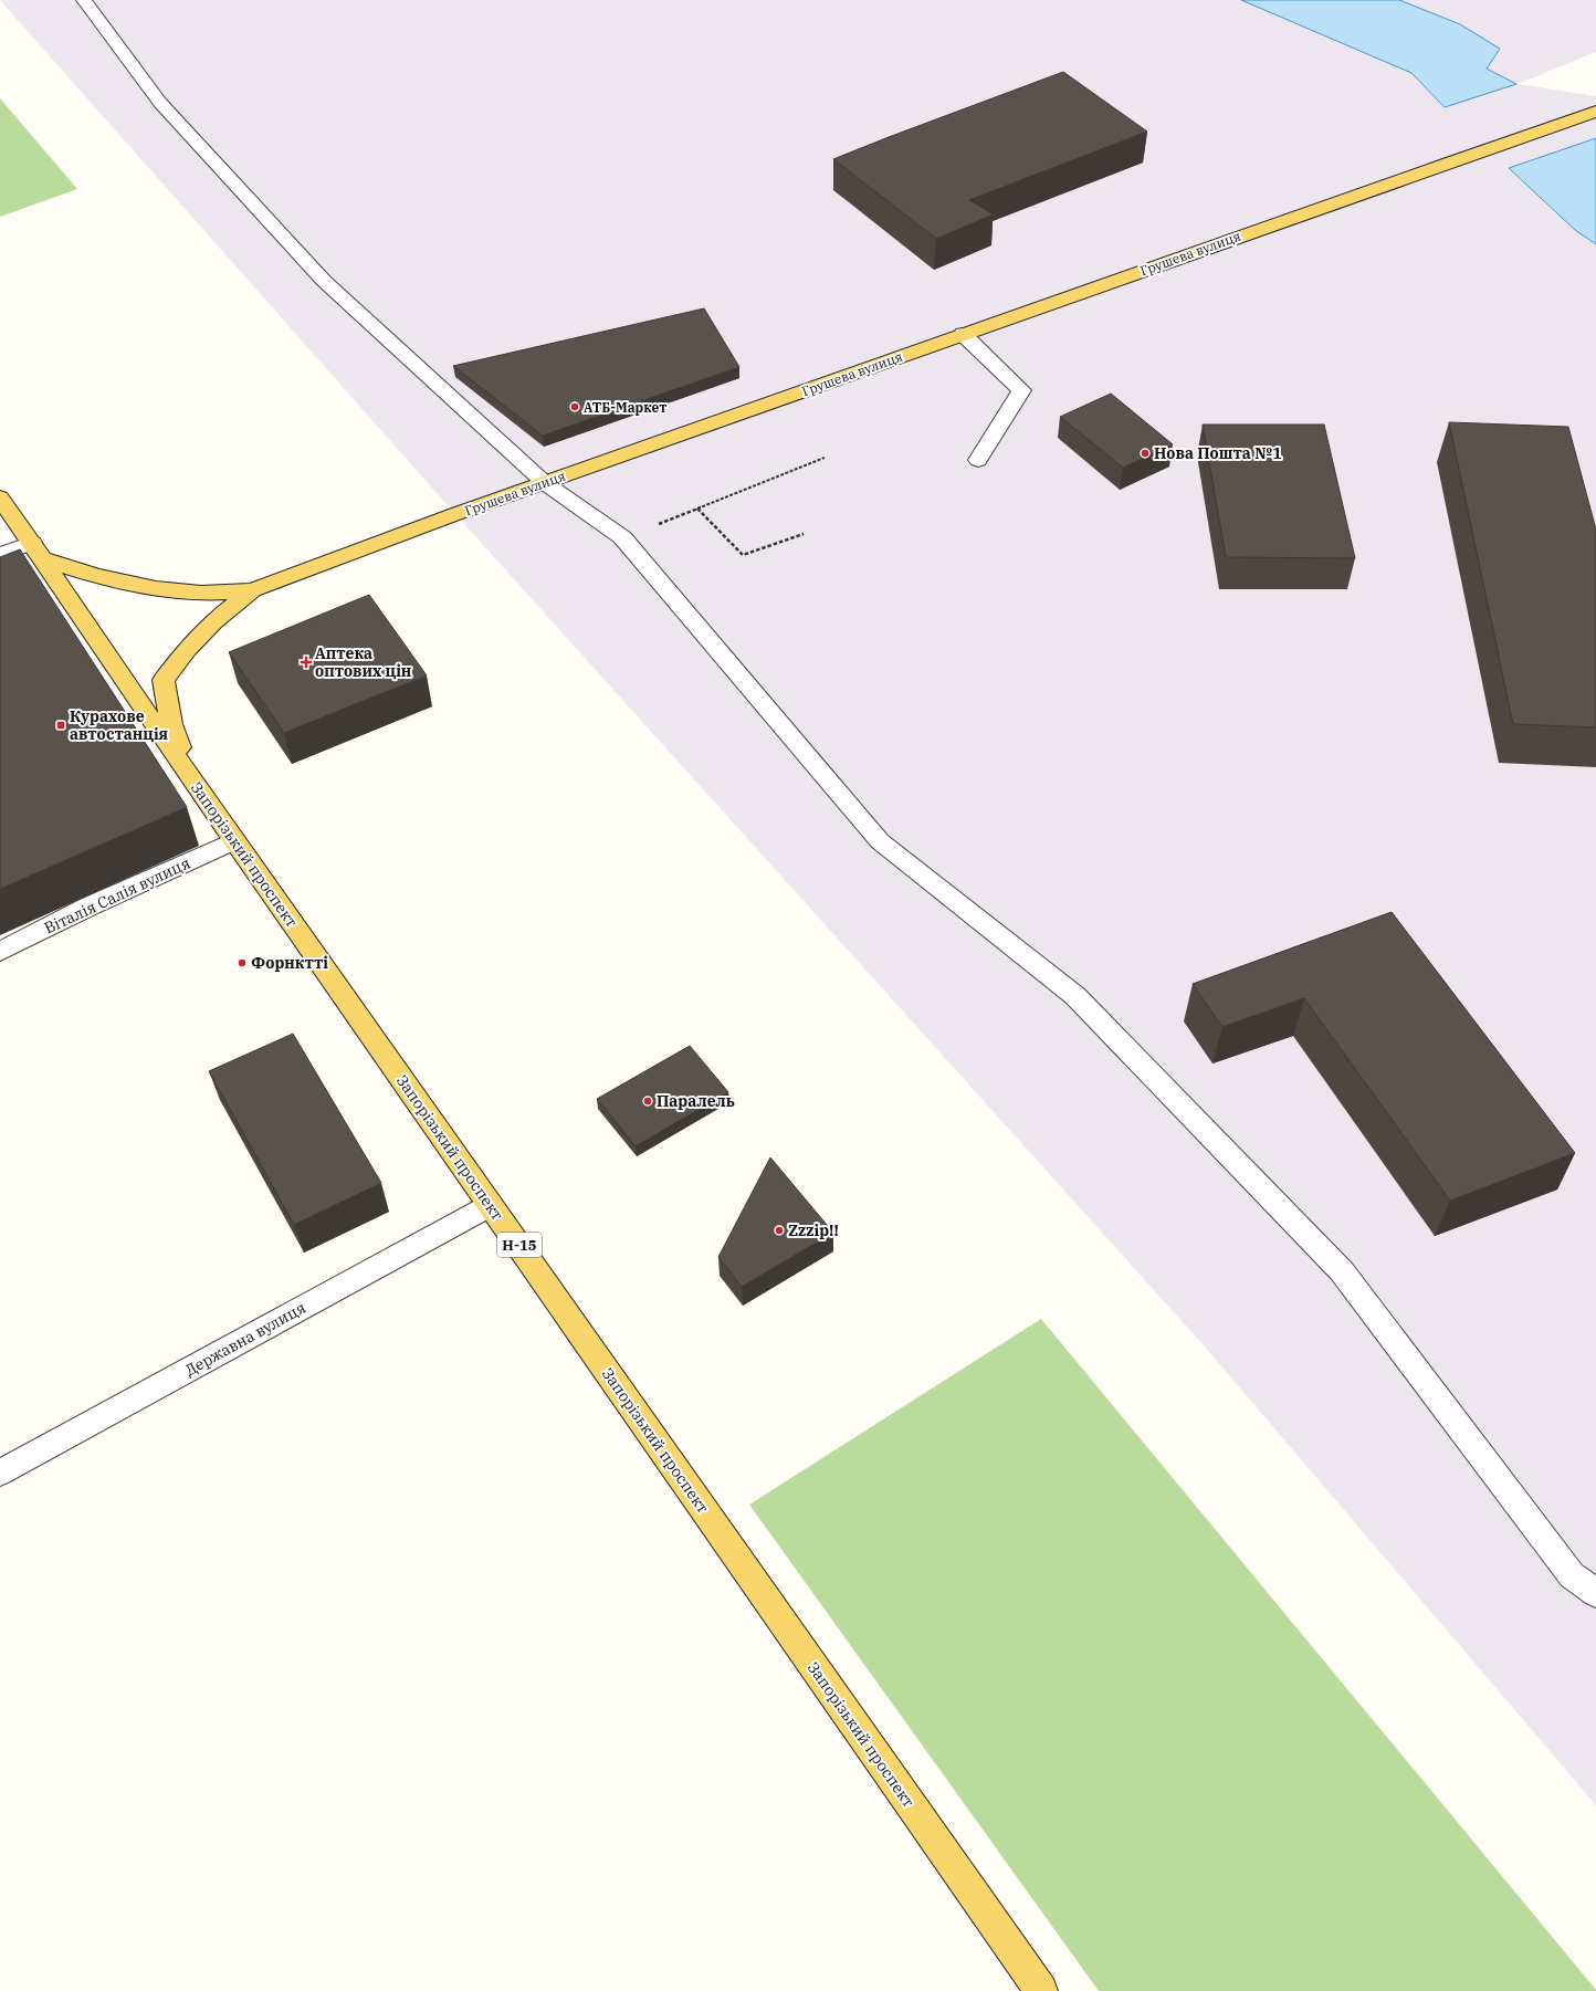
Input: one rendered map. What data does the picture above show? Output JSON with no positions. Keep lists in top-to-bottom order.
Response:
{
  "streets": {
    "main road": ["Грушева вулиця", "Запорізький проспект", "Н-15"],
    "street": ["Віталія Салія вулиця", "Державна вулиця"]
  },
  "crossings": [
    ["Запорізький проспект", "Віталія Салія вулиця"],
    ["Запорізький проспект", "Державна вулиця"]
  ],
  "places": {
    "other": [
      "АТБ-Маркет",
      "Нова Пошта №1",
      "Форнктті",
      "Паралель",
      "Zzzip!!"
    ],
    "health": ["Аптека оптових цін"],
    "transit": ["Курахове автостанцiя"]
  }
}
